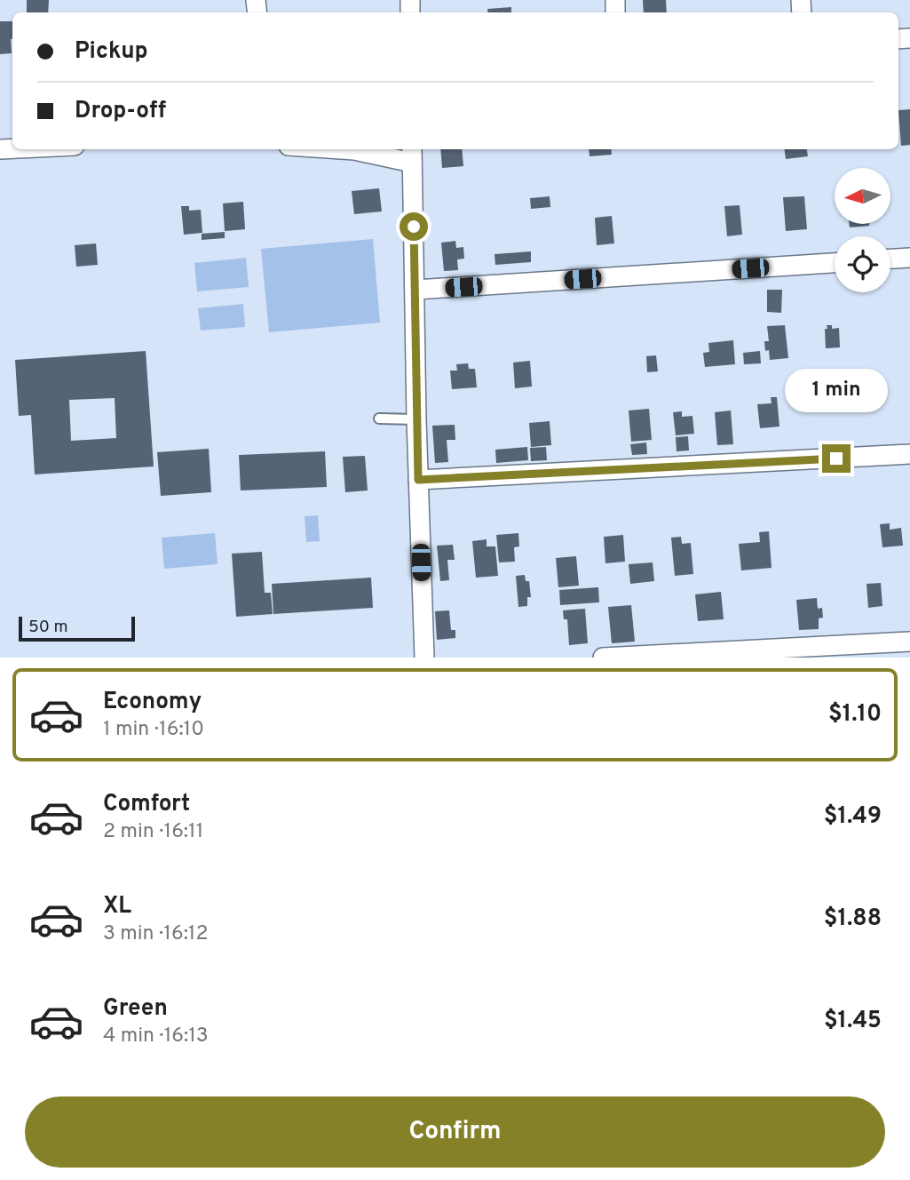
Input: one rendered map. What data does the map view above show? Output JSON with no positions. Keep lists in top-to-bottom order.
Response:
{
  "scale_bar": "50 m",
  "north": "left",
  "page": {
    "banner": ["Pickup", "Drop-off"],
    "bubble": "1 min",
    "scale": "50 m",
    "list": [
      {
        "name": "Economy",
        "note": "1 min · 16:10",
        "value": "$1.10"
      },
      {
        "name": "Comfort",
        "note": "2 min · 16:11",
        "value": "$1.49"
      },
      {
        "name": "XL",
        "note": "3 min · 16:12",
        "value": "$1.88"
      },
      {
        "name": "Green",
        "note": "4 min · 16:13",
        "value": "$1.45"
      }
    ],
    "buttons": "Confirm"
  }
}
